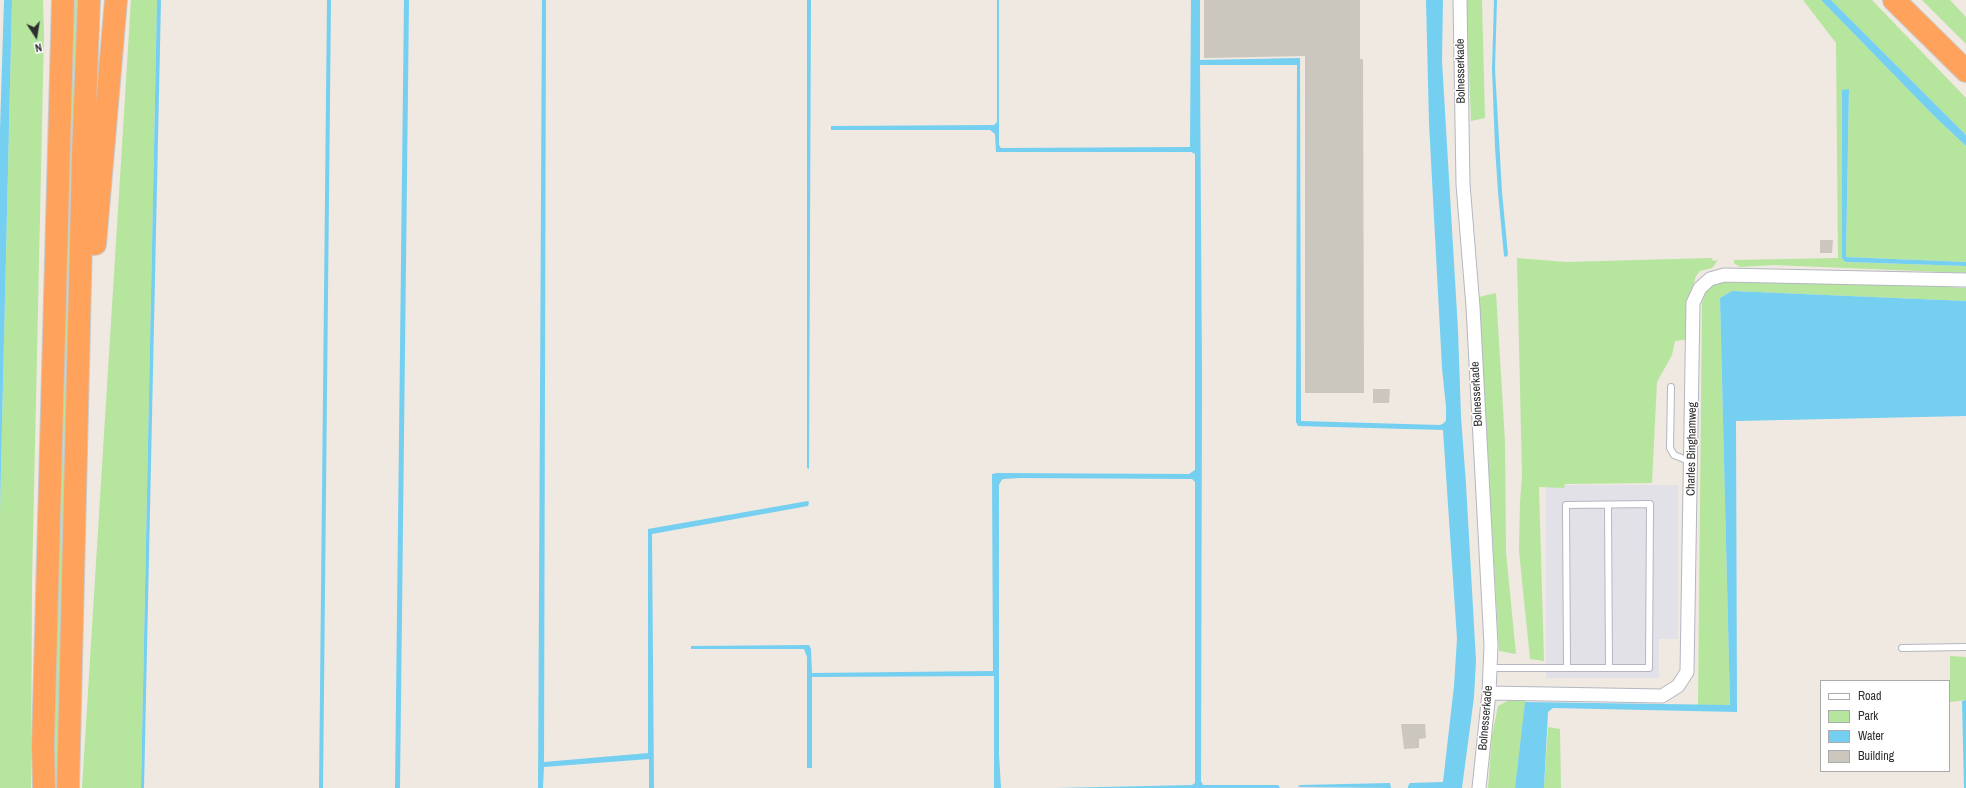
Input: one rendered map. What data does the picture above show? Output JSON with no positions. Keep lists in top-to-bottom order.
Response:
{
  "streets": {
    "street": ["Bolnesserkade", "Charles Binghamweg"]
  },
  "crossings": [
    ["Bolnesserkade", "Charles Binghamweg"]
  ],
  "legend": [
    "Road",
    "Park",
    "Water",
    "Building"
  ],
  "north": "bottom"
}
